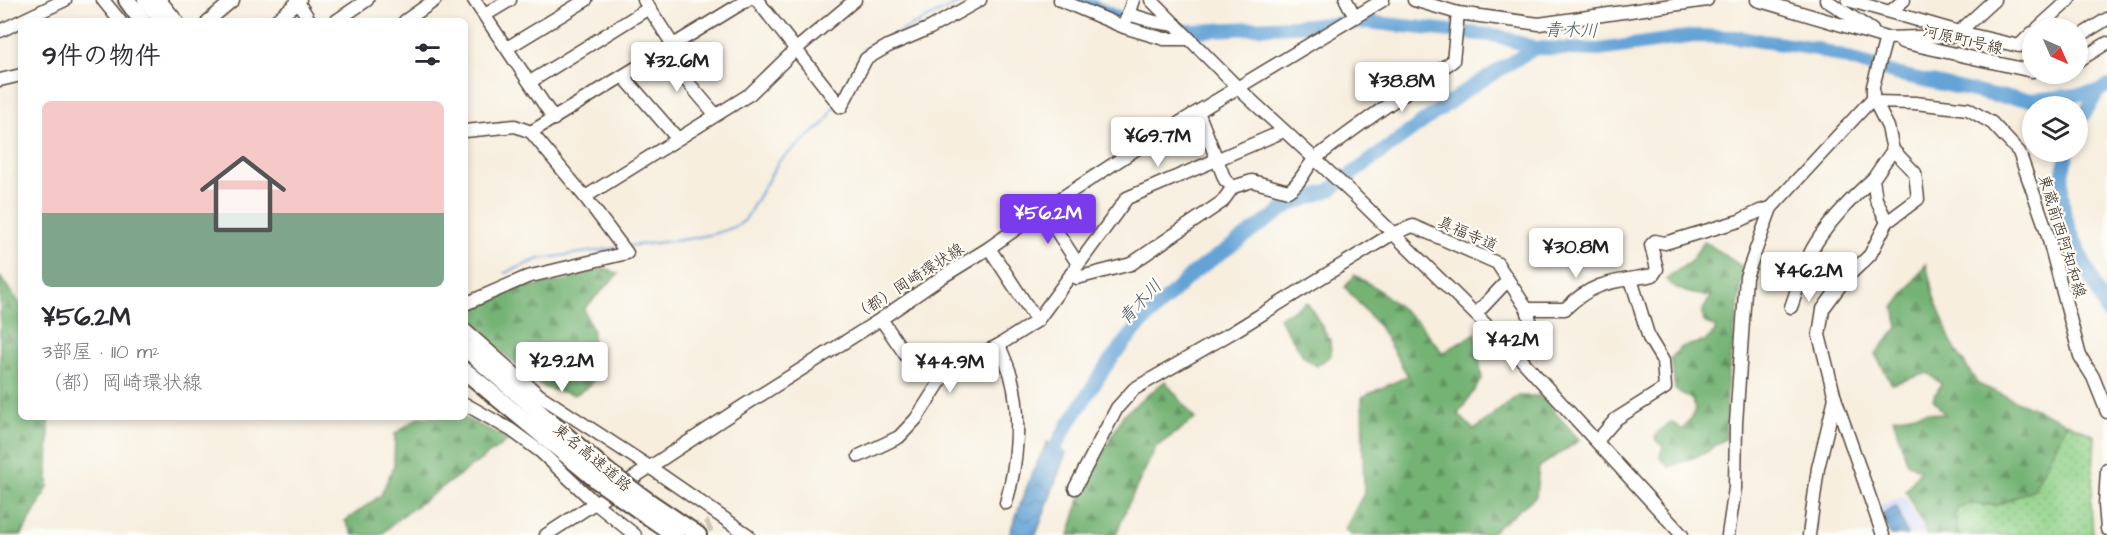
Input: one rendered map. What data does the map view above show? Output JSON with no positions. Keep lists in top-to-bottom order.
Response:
{
  "streets": {
    "highway": ["東名高速道路"],
    "street": [
      "河原町1号線",
      "真福寺道",
      "東蔵前西阿知和線",
      "（都）岡崎環状線"
    ]
  },
  "water": ["青木川"],
  "north": "bottom right",
  "page": {
    "heading": "9件の物件",
    "price": [
      "¥32.6M",
      "¥38.8M",
      "¥69.7M",
      "¥56.2M",
      "¥30.8M",
      "¥46.2M",
      "¥42M",
      "¥29.2M",
      "¥44.9M"
    ],
    "list": [
      {
        "name": "¥56.2M",
        "note": "3部屋 · 110 m² · （都）岡崎環状線"
      }
    ]
  }
}
